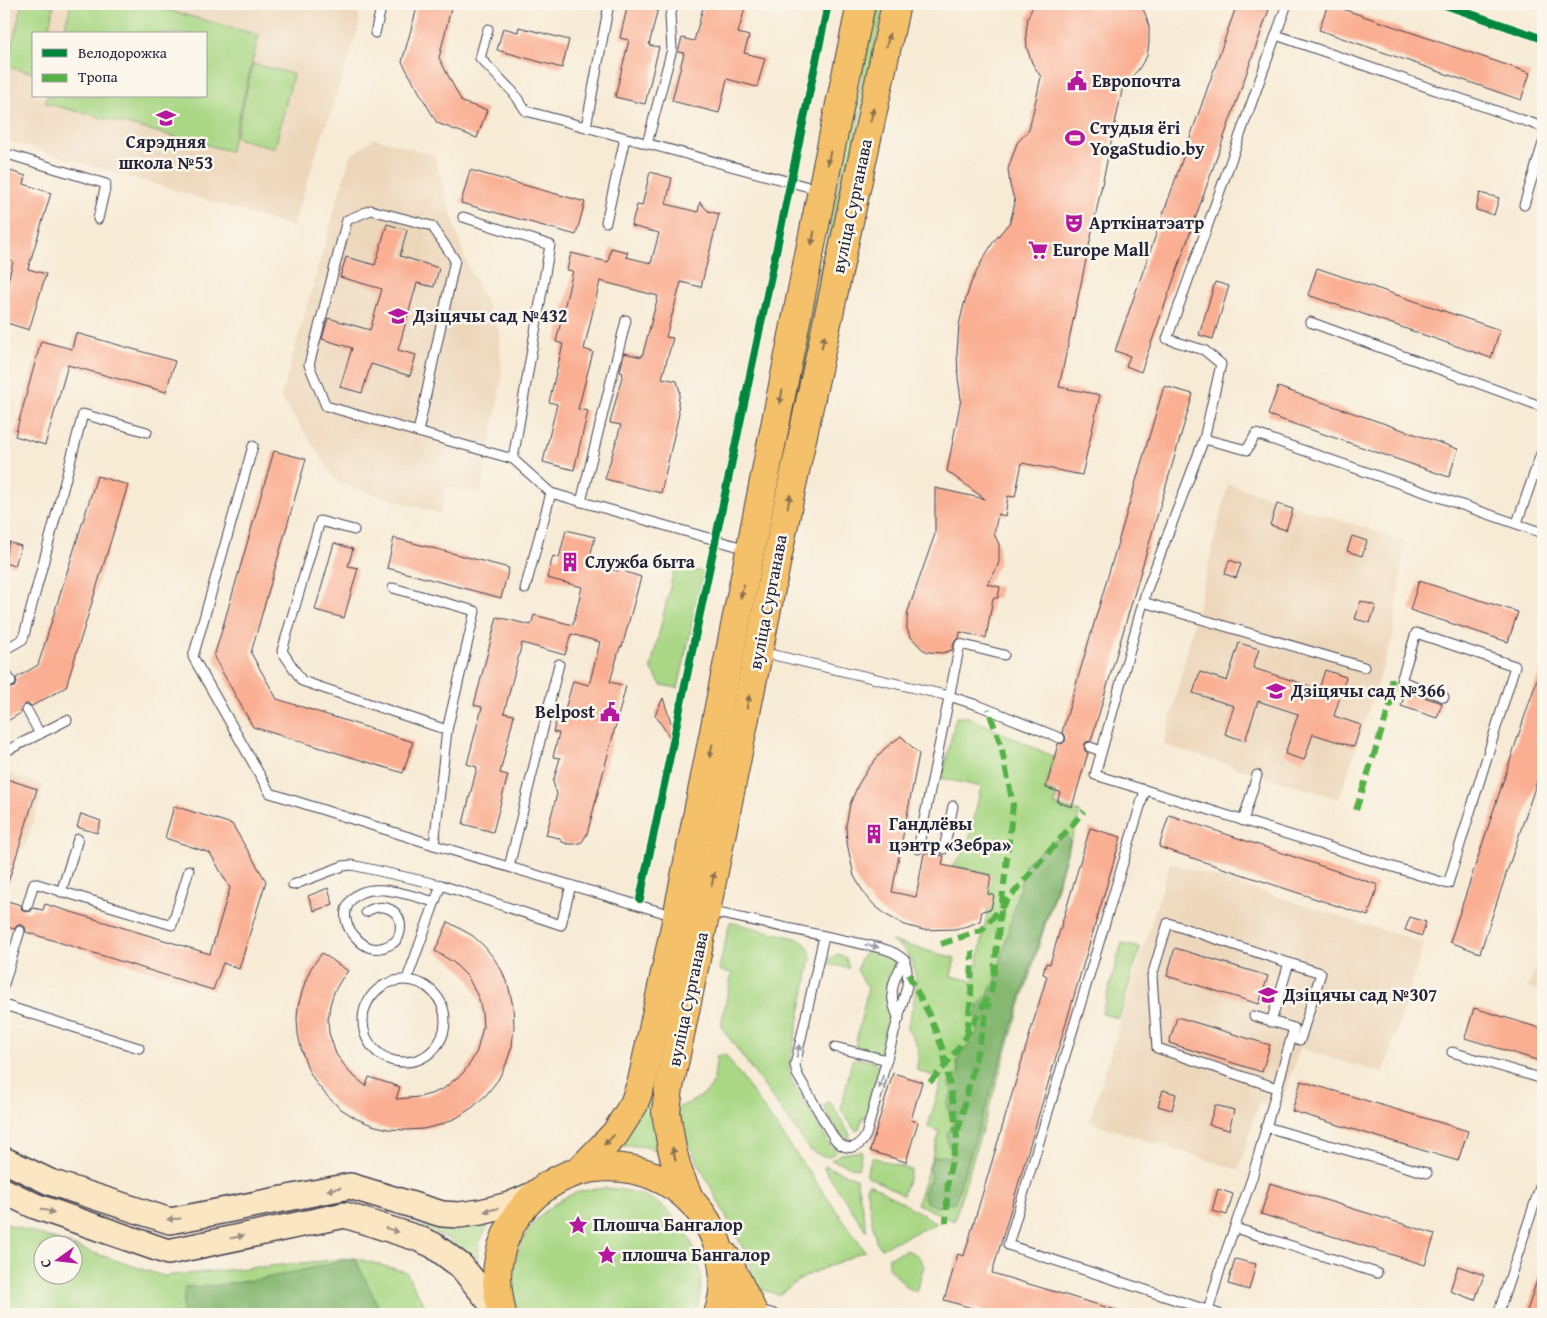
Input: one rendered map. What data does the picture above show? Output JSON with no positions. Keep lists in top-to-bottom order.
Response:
{
  "streets": {
    "main road": ["вуліца Сурганава"]
  },
  "places": {
    "public building": ["Европочта", "Belpost"],
    "school or university": [
      "Сярэдняя школа №53",
      "Дзіцячы сад №432",
      "Дзіцячы сад №366",
      "Дзіцячы сад №307"
    ],
    "sports": ["Студыя ёгі YogaStudio.by"],
    "theatre": ["Арткінатэатр"],
    "supermarket": ["Europe Mall"],
    "building": ["Служба быта", "Гандлёвы цэнтр «Зебра»"],
    "place": ["Плошча Бангалор", "плошча Бангалор"]
  },
  "legend": ["Велодорожка", "Тропа"],
  "north": "left"
}
